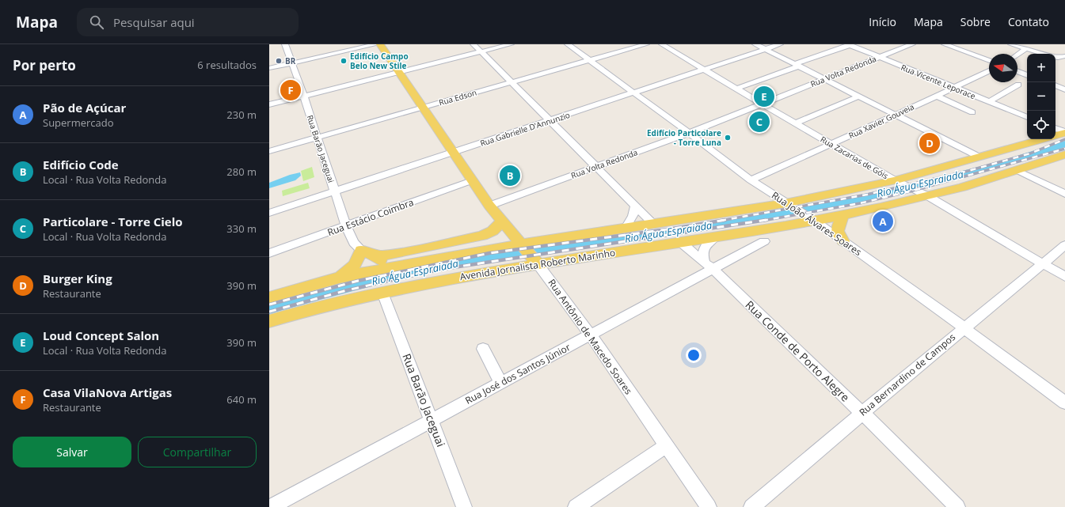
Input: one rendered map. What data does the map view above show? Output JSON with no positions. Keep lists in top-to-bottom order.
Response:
{
  "streets": {
    "main road": ["Avenida Jornalista Roberto Marinho", "Rua Antônio de Macedo Soares"],
    "street": [
      "Rua Volta Redonda",
      "Rua Vicente Leporace",
      "Rua Edson",
      "Rua Xavier Gouveia",
      "Rua Gabrielle D'Annunzio",
      "Rua Barão Jaceguai",
      "Rua Zacarias de Góis",
      "Rua Estácio Coimbra",
      "Rua João Álvares Soares",
      "Rua Conde de Porto Alegre",
      "Rua José dos Santos Júnior",
      "Rua Bernardino de Campos"
    ]
  },
  "crossings": [
    ["Rua Volta Redonda", "Rua Vicente Leporace"],
    ["Rua Volta Redonda", "Rua Zacarias de Góis"],
    ["Rua Volta Redonda", "Rua João Álvares Soares"],
    ["Rua Volta Redonda", "Rua Antônio de Macedo Soares"],
    ["Rua Vicente Leporace", "Rua Xavier Gouveia"],
    ["Rua Edson", "Rua Barão Jaceguai"],
    ["Rua Edson", "Rua João Álvares Soares"],
    ["Rua Edson", "Rua Antônio de Macedo Soares"],
    ["Rua Xavier Gouveia", "Rua Zacarias de Góis"],
    ["Rua Xavier Gouveia", "Rua João Álvares Soares"],
    ["Rua Gabrielle D'Annunzio", "Rua Barão Jaceguai"],
    ["Rua Gabrielle D'Annunzio", "Rua Zacarias de Góis"],
    ["Rua Gabrielle D'Annunzio", "Rua João Álvares Soares"],
    ["Rua Gabrielle D'Annunzio", "Rua Antônio de Macedo Soares"],
    ["Rua Barão Jaceguai", "Rua Estácio Coimbra"],
    ["Rua Barão Jaceguai", "Avenida Jornalista Roberto Marinho"],
    ["Rua Barão Jaceguai", "Rua José dos Santos Júnior"],
    ["Rua Zacarias de Góis", "Avenida Jornalista Roberto Marinho"],
    ["Rua Zacarias de Góis", "Rua Bernardino de Campos"],
    ["Rua Estácio Coimbra", "Rua Antônio de Macedo Soares"],
    ["Rua João Álvares Soares", "Avenida Jornalista Roberto Marinho"],
    ["Rua João Álvares Soares", "Rua Bernardino de Campos"],
    ["Avenida Jornalista Roberto Marinho", "Rua Antônio de Macedo Soares"],
    ["Avenida Jornalista Roberto Marinho", "Rua Conde de Porto Alegre"],
    ["Rua Antônio de Macedo Soares", "Rua José dos Santos Júnior"],
    ["Rua Conde de Porto Alegre", "Rua José dos Santos Júnior"],
    ["Rua Conde de Porto Alegre", "Rua Bernardino de Campos"]
  ],
  "water": ["Rio Água Espraiada"],
  "places": ["BR", "Edifício Campo Belo New Stile", "Edifício Particolare - Torre Luna"],
  "north": "left",
  "page": {
    "header": "Mapa",
    "search": "Pesquisar aqui",
    "nav": [
      "Início",
      "Mapa",
      "Sobre",
      "Contato"
    ],
    "heading": ["Por perto", "6 resultados"],
    "map_buttons": ["+", "−"],
    "pins": [
      "F",
      "E",
      "C",
      "D",
      "B",
      "A"
    ],
    "list": [
      {
        "mark": "A",
        "name": "Pão de Açúcar",
        "note": "Supermercado",
        "value": "230 m"
      },
      {
        "mark": "B",
        "name": "Edifício Code",
        "note": "Local · Rua Volta Redonda",
        "value": "280 m"
      },
      {
        "mark": "C",
        "name": "Particolare - Torre Cielo",
        "note": "Local · Rua Volta Redonda",
        "value": "330 m"
      },
      {
        "mark": "D",
        "name": "Burger King",
        "note": "Restaurante",
        "value": "390 m"
      },
      {
        "mark": "E",
        "name": "Loud Concept Salon",
        "note": "Local · Rua Volta Redonda",
        "value": "390 m"
      },
      {
        "mark": "F",
        "name": "Casa VilaNova Artigas",
        "note": "Restaurante",
        "value": "640 m"
      }
    ],
    "buttons": ["Salvar", "Compartilhar"]
  }
}
